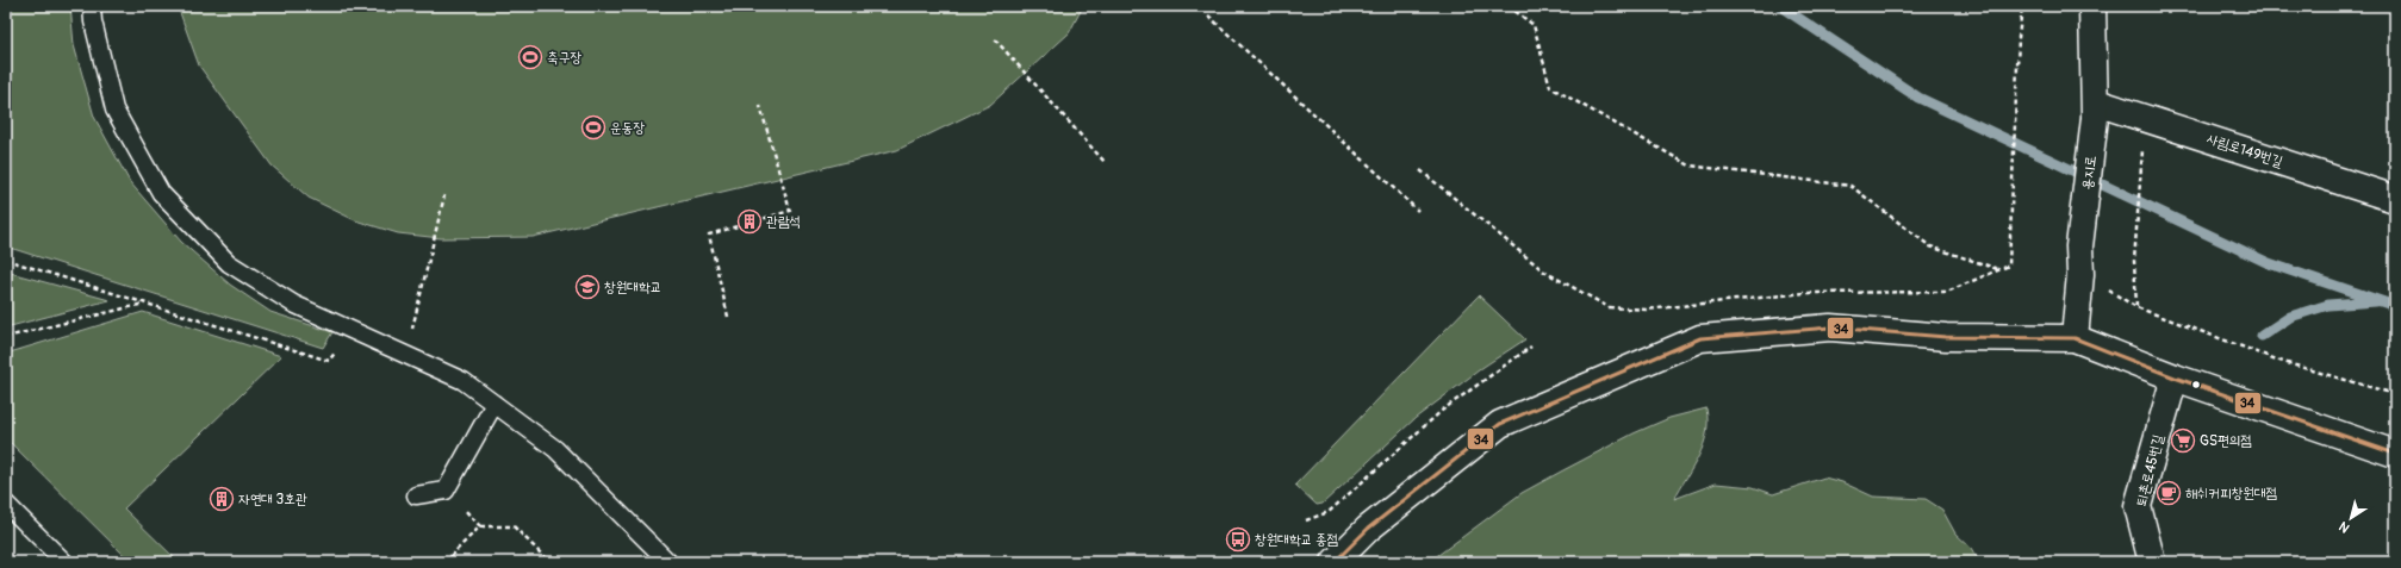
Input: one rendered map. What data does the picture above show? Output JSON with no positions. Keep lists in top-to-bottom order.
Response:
{
  "streets": {
    "street": ["사림로149번길", "용지로", "퇴촌로45번길"]
  },
  "crossings": [
    ["사림로149번길", "용지로"]
  ],
  "places": {
    "sports": ["축구장", "운동장"],
    "building": ["관람석", "자연대 3호관"],
    "school or university": ["창원대학교"],
    "supermarket": ["GS편의점"],
    "cafe": ["해쉬커피창원대점"],
    "bus stop": ["창원대학교 종점"]
  },
  "lines": ["transit line 34"],
  "north": "bottom left"
}
